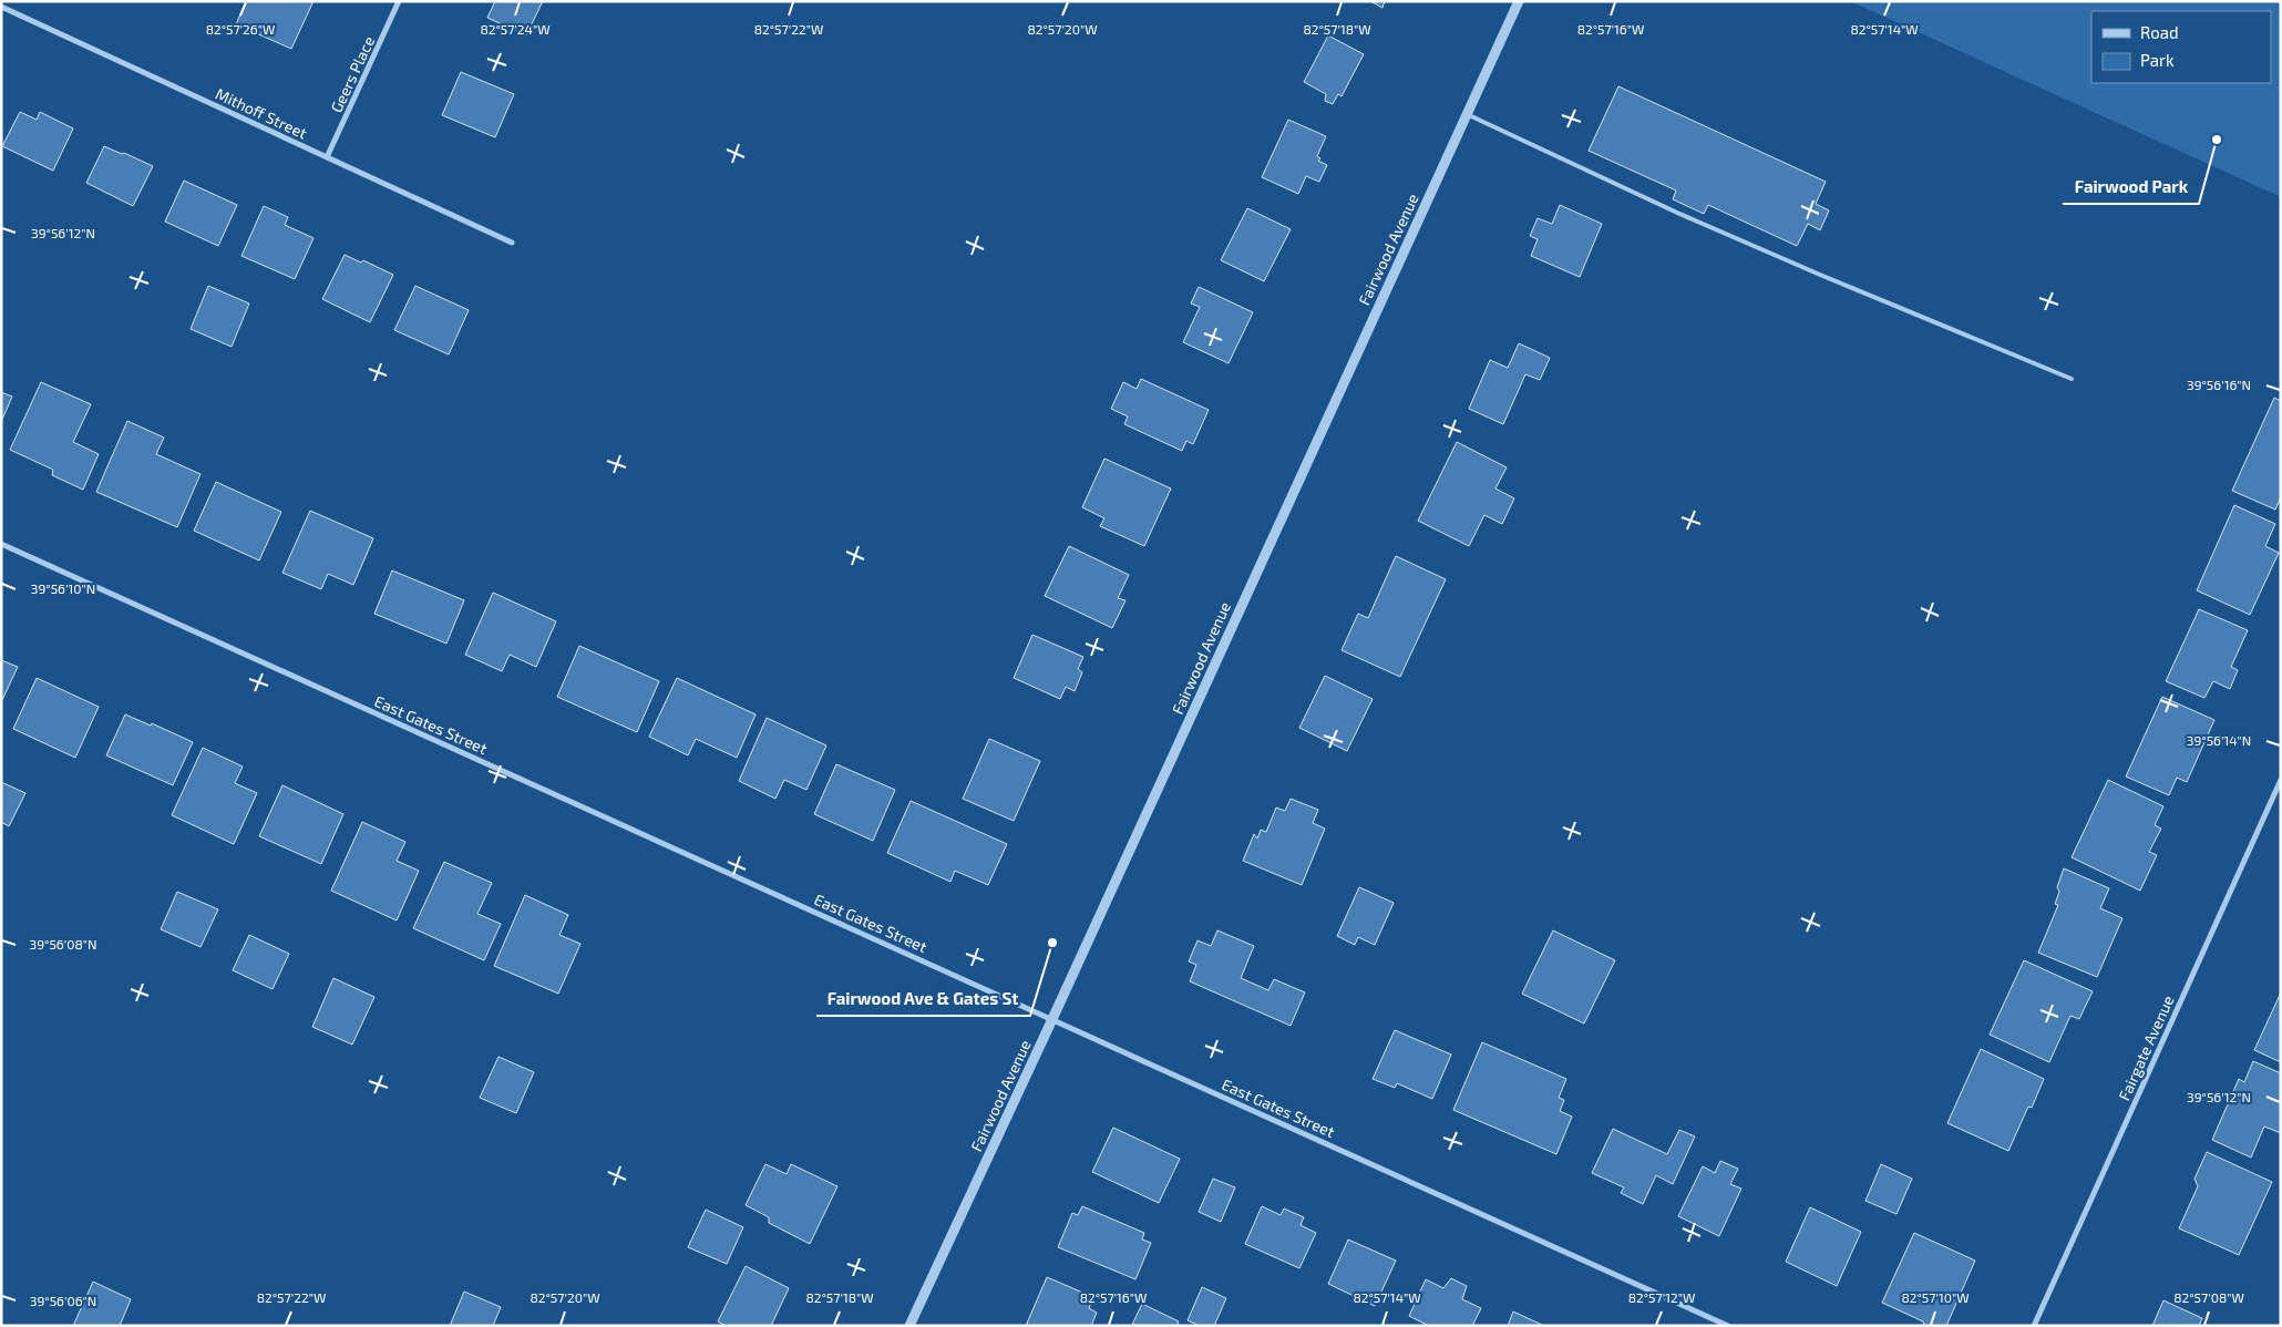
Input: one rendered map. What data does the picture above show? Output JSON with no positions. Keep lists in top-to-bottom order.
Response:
{
  "streets": {
    "street": [
      "Geers Place",
      "Mithoff Street",
      "Fairwood Avenue",
      "East Gates Street",
      "Fairgate Avenue"
    ]
  },
  "crossings": [
    ["Geers Place", "Mithoff Street"],
    ["Fairwood Avenue", "East Gates Street"]
  ],
  "places": ["Fairwood Park", "Fairwood Ave & Gates St"],
  "legend": ["Road", "Park"],
  "coordinates": [
    "82°57'24\"W",
    "82°57'20\"W",
    "82°57'18\"W",
    "82°57'16\"W",
    "82°57'14\"W",
    "82°57'26\"W",
    "82°57'22\"W",
    "39°56'12\"N",
    "39°56'16\"N",
    "39°56'10\"N",
    "39°56'14\"N",
    "39°56'08\"N",
    "82°57'12\"W",
    "82°57'10\"W",
    "82°57'08\"W",
    "39°56'06\"N"
  ]
}
